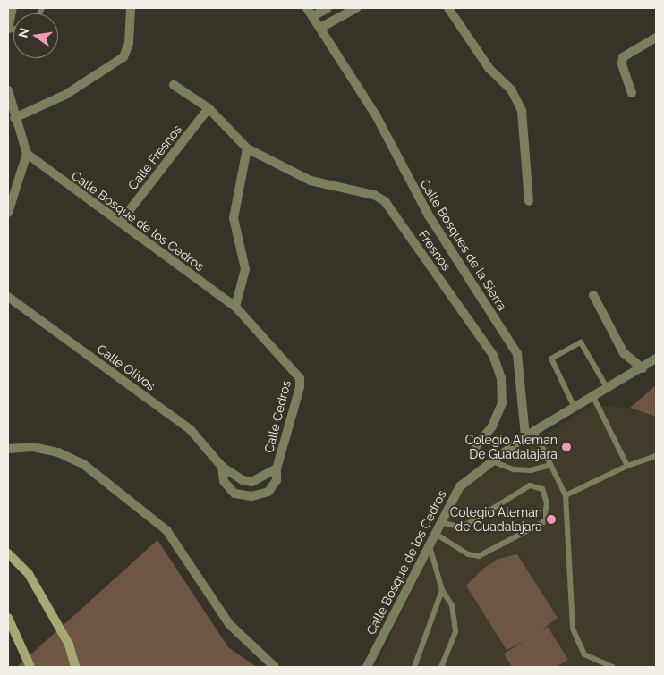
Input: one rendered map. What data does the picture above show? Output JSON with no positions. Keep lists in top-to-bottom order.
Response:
{
  "streets": {
    "street": [
      "Calle Fresnos",
      "Calle Bosque de los Cedros",
      "Calle Bosques de la Sierra",
      "Fresnos",
      "Calle Olivos",
      "Calle Cedros"
    ]
  },
  "crossings": [
    ["Calle Fresnos", "Calle Bosque de los Cedros"],
    ["Calle Fresnos", "Fresnos"],
    ["Calle Bosque de los Cedros", "Calle Bosques de la Sierra"],
    ["Calle Bosque de los Cedros", "Calle Cedros"],
    ["Calle Olivos", "Calle Cedros"]
  ],
  "places": ["Colegio Aleman De Guadalajara", "Colegio Alemán de Guadalajara"],
  "north": "left"
}
